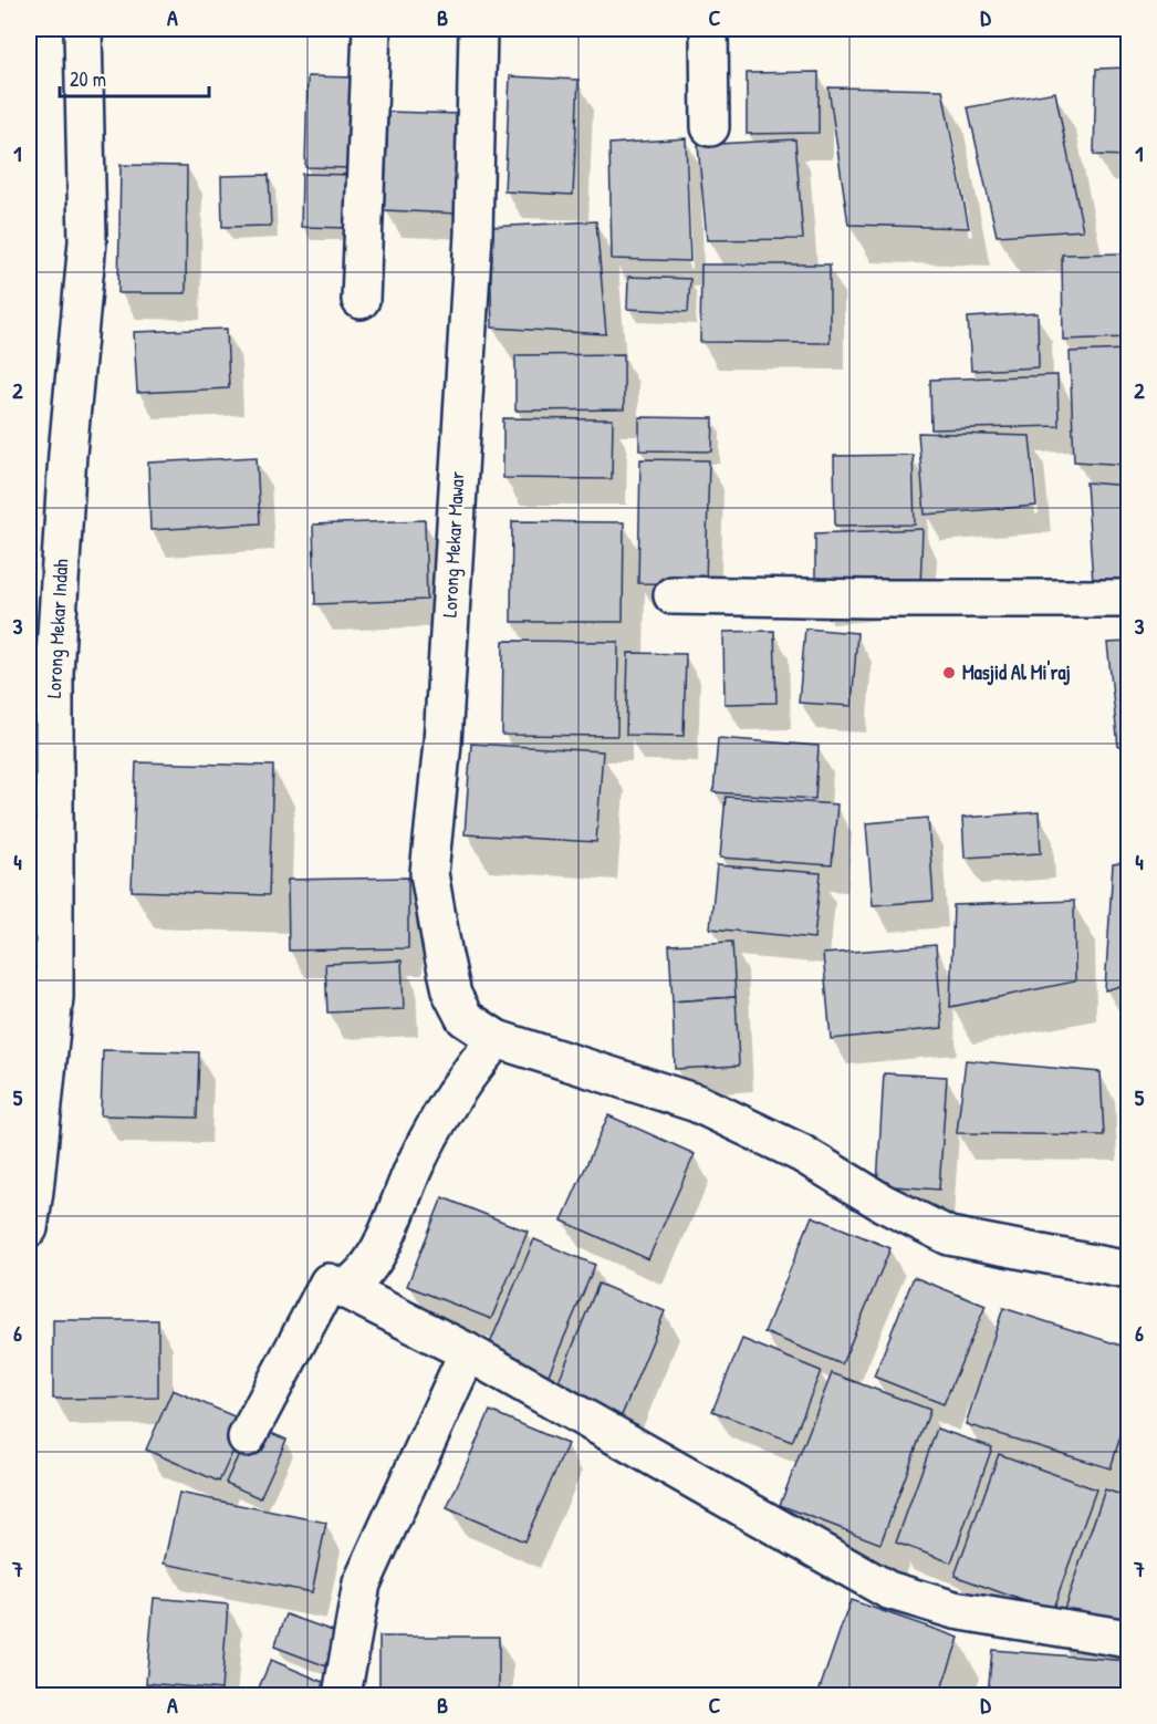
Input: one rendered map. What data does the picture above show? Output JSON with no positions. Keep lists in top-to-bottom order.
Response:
{
  "streets": {
    "street": ["Lorong Mekar Mawar", "Lorong Mekar Indah"]
  },
  "places": ["Masjid Al Mi'raj"],
  "scale_bar": "20 m",
  "grid": {
    "columns": [
      "A",
      "B",
      "C",
      "D"
    ],
    "rows": [
      "1",
      "2",
      "3",
      "4",
      "5",
      "6",
      "7"
    ]
  }
}
